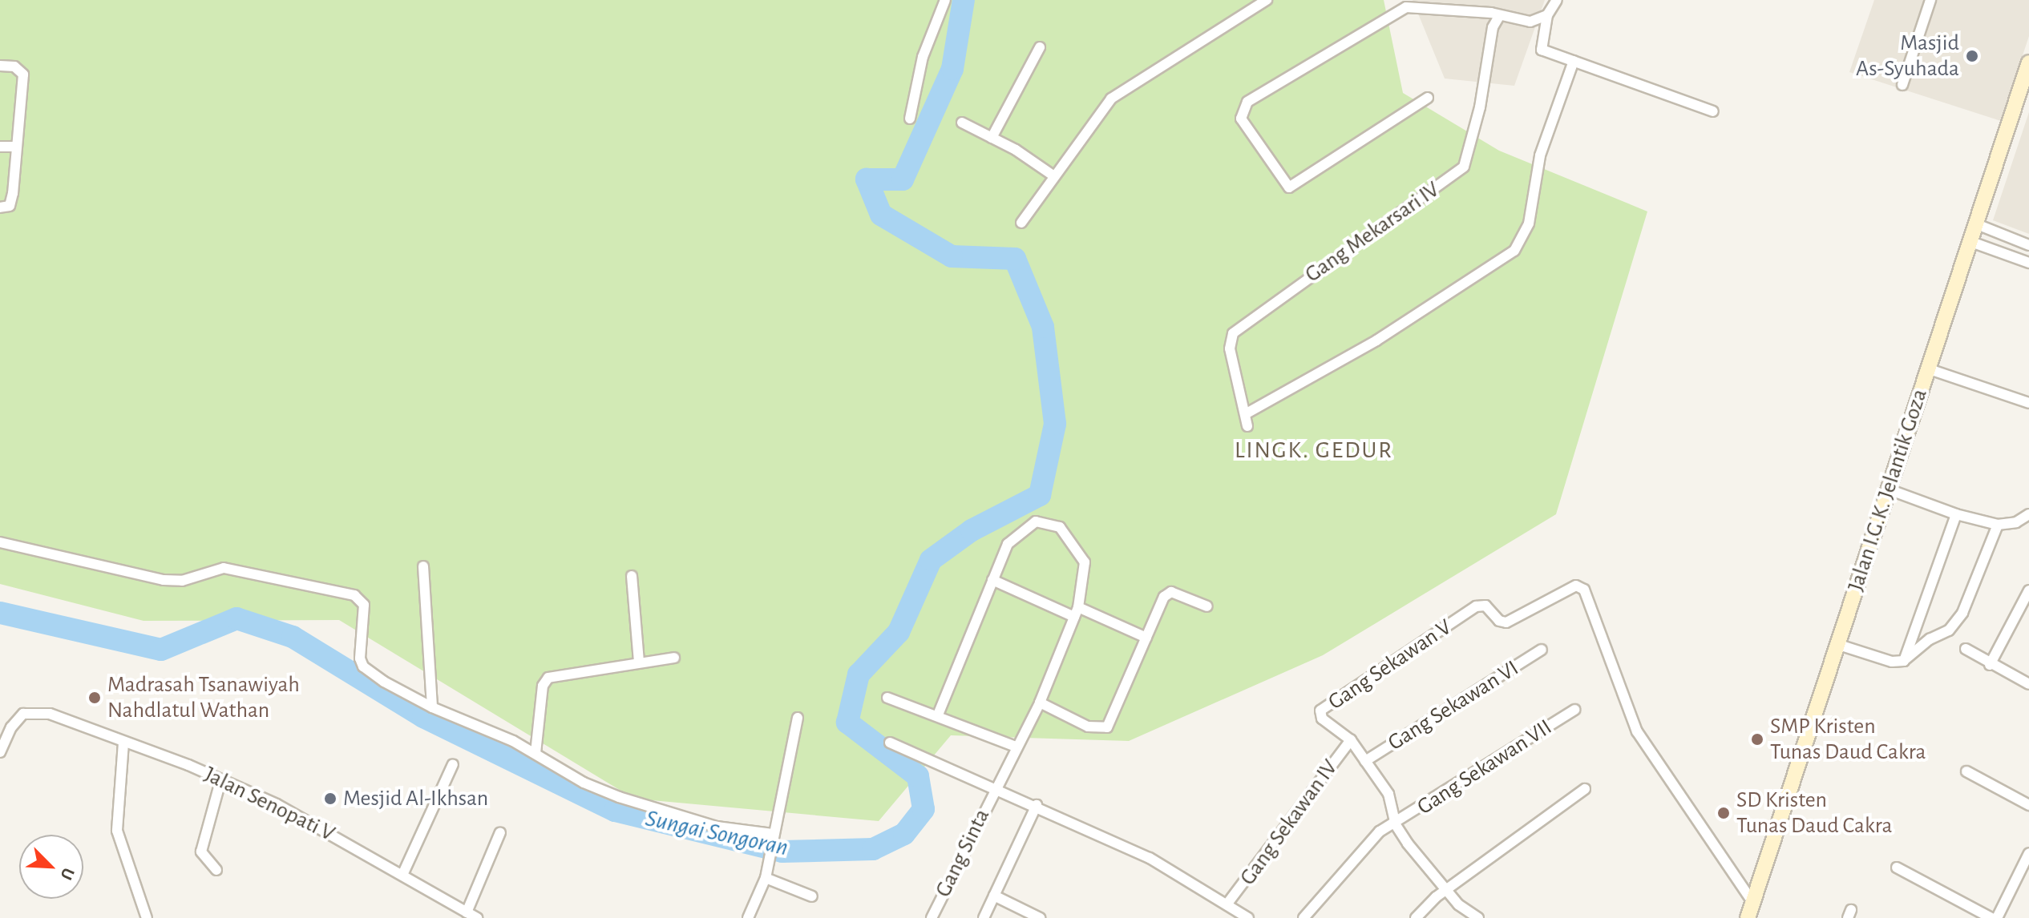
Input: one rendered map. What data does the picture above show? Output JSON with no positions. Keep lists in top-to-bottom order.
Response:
{
  "streets": {
    "street": [
      "Gang Mekarsari IV",
      "Jalan I.G.K. Jelantik Goza",
      "Gang Sekawan V",
      "Gang Sekawan VI",
      "Gang Sekawan VII",
      "Jalan Senopati V",
      "Gang Sekawan IV",
      "Gang Sinta"
    ]
  },
  "crossings": [
    ["Jalan I.G.K. Jelantik Goza", "Gang Sekawan V"],
    ["Gang Sekawan V", "Gang Sekawan IV"]
  ],
  "districts": ["LINGK. GEDUR"],
  "water": ["Sungai Songoran"],
  "places": [
    "Masjid As-Syuhada",
    "Madrasah Tsanawiyah Nahdlatul Wathan",
    "SMP Kristen Tunas Daud Cakra",
    "Mesjid Al-Ikhsan",
    "SD Kristen Tunas Daud Cakra"
  ],
  "north": "bottom right"
}
